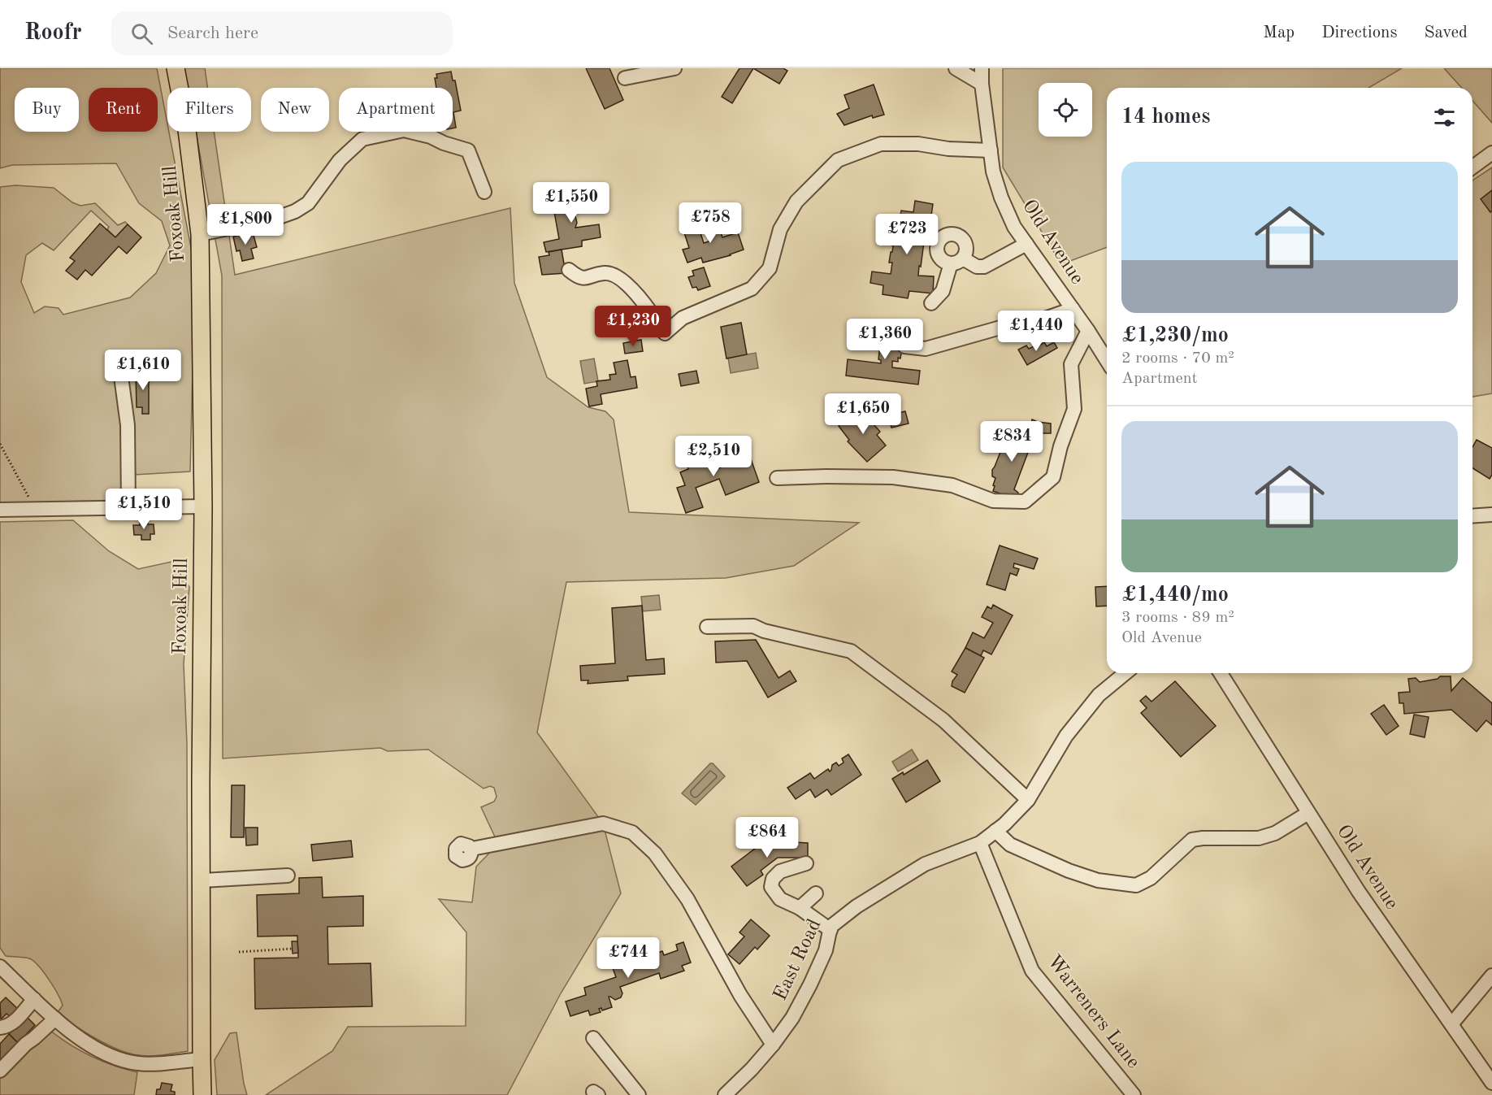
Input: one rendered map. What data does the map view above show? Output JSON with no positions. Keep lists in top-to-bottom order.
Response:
{
  "streets": {
    "main road": ["Foxoak Hill"],
    "street": ["Old Avenue", "East Road", "Warreners Lane"]
  },
  "crossings": [
    ["East Road", "Warreners Lane"]
  ],
  "page": {
    "header": "Roofr",
    "search": "Search here",
    "nav": ["Map", "Directions", "Saved"],
    "chip": [
      "Buy",
      "Rent",
      "Filters",
      "New",
      "Apartment"
    ],
    "heading": "14 homes",
    "list": [
      {
        "name": "£1,230/mo",
        "note": "2 rooms · 70 m² · Apartment"
      },
      {
        "name": "£1,440/mo",
        "note": "3 rooms · 89 m² · Old Avenue"
      }
    ],
    "price": [
      "£1,550",
      "£758",
      "£1,800",
      "£723",
      "£1,230",
      "£1,440",
      "£1,360",
      "£1,610",
      "£1,650",
      "£834",
      "£2,510",
      "£1,510",
      "£864",
      "£744"
    ]
  }
}
